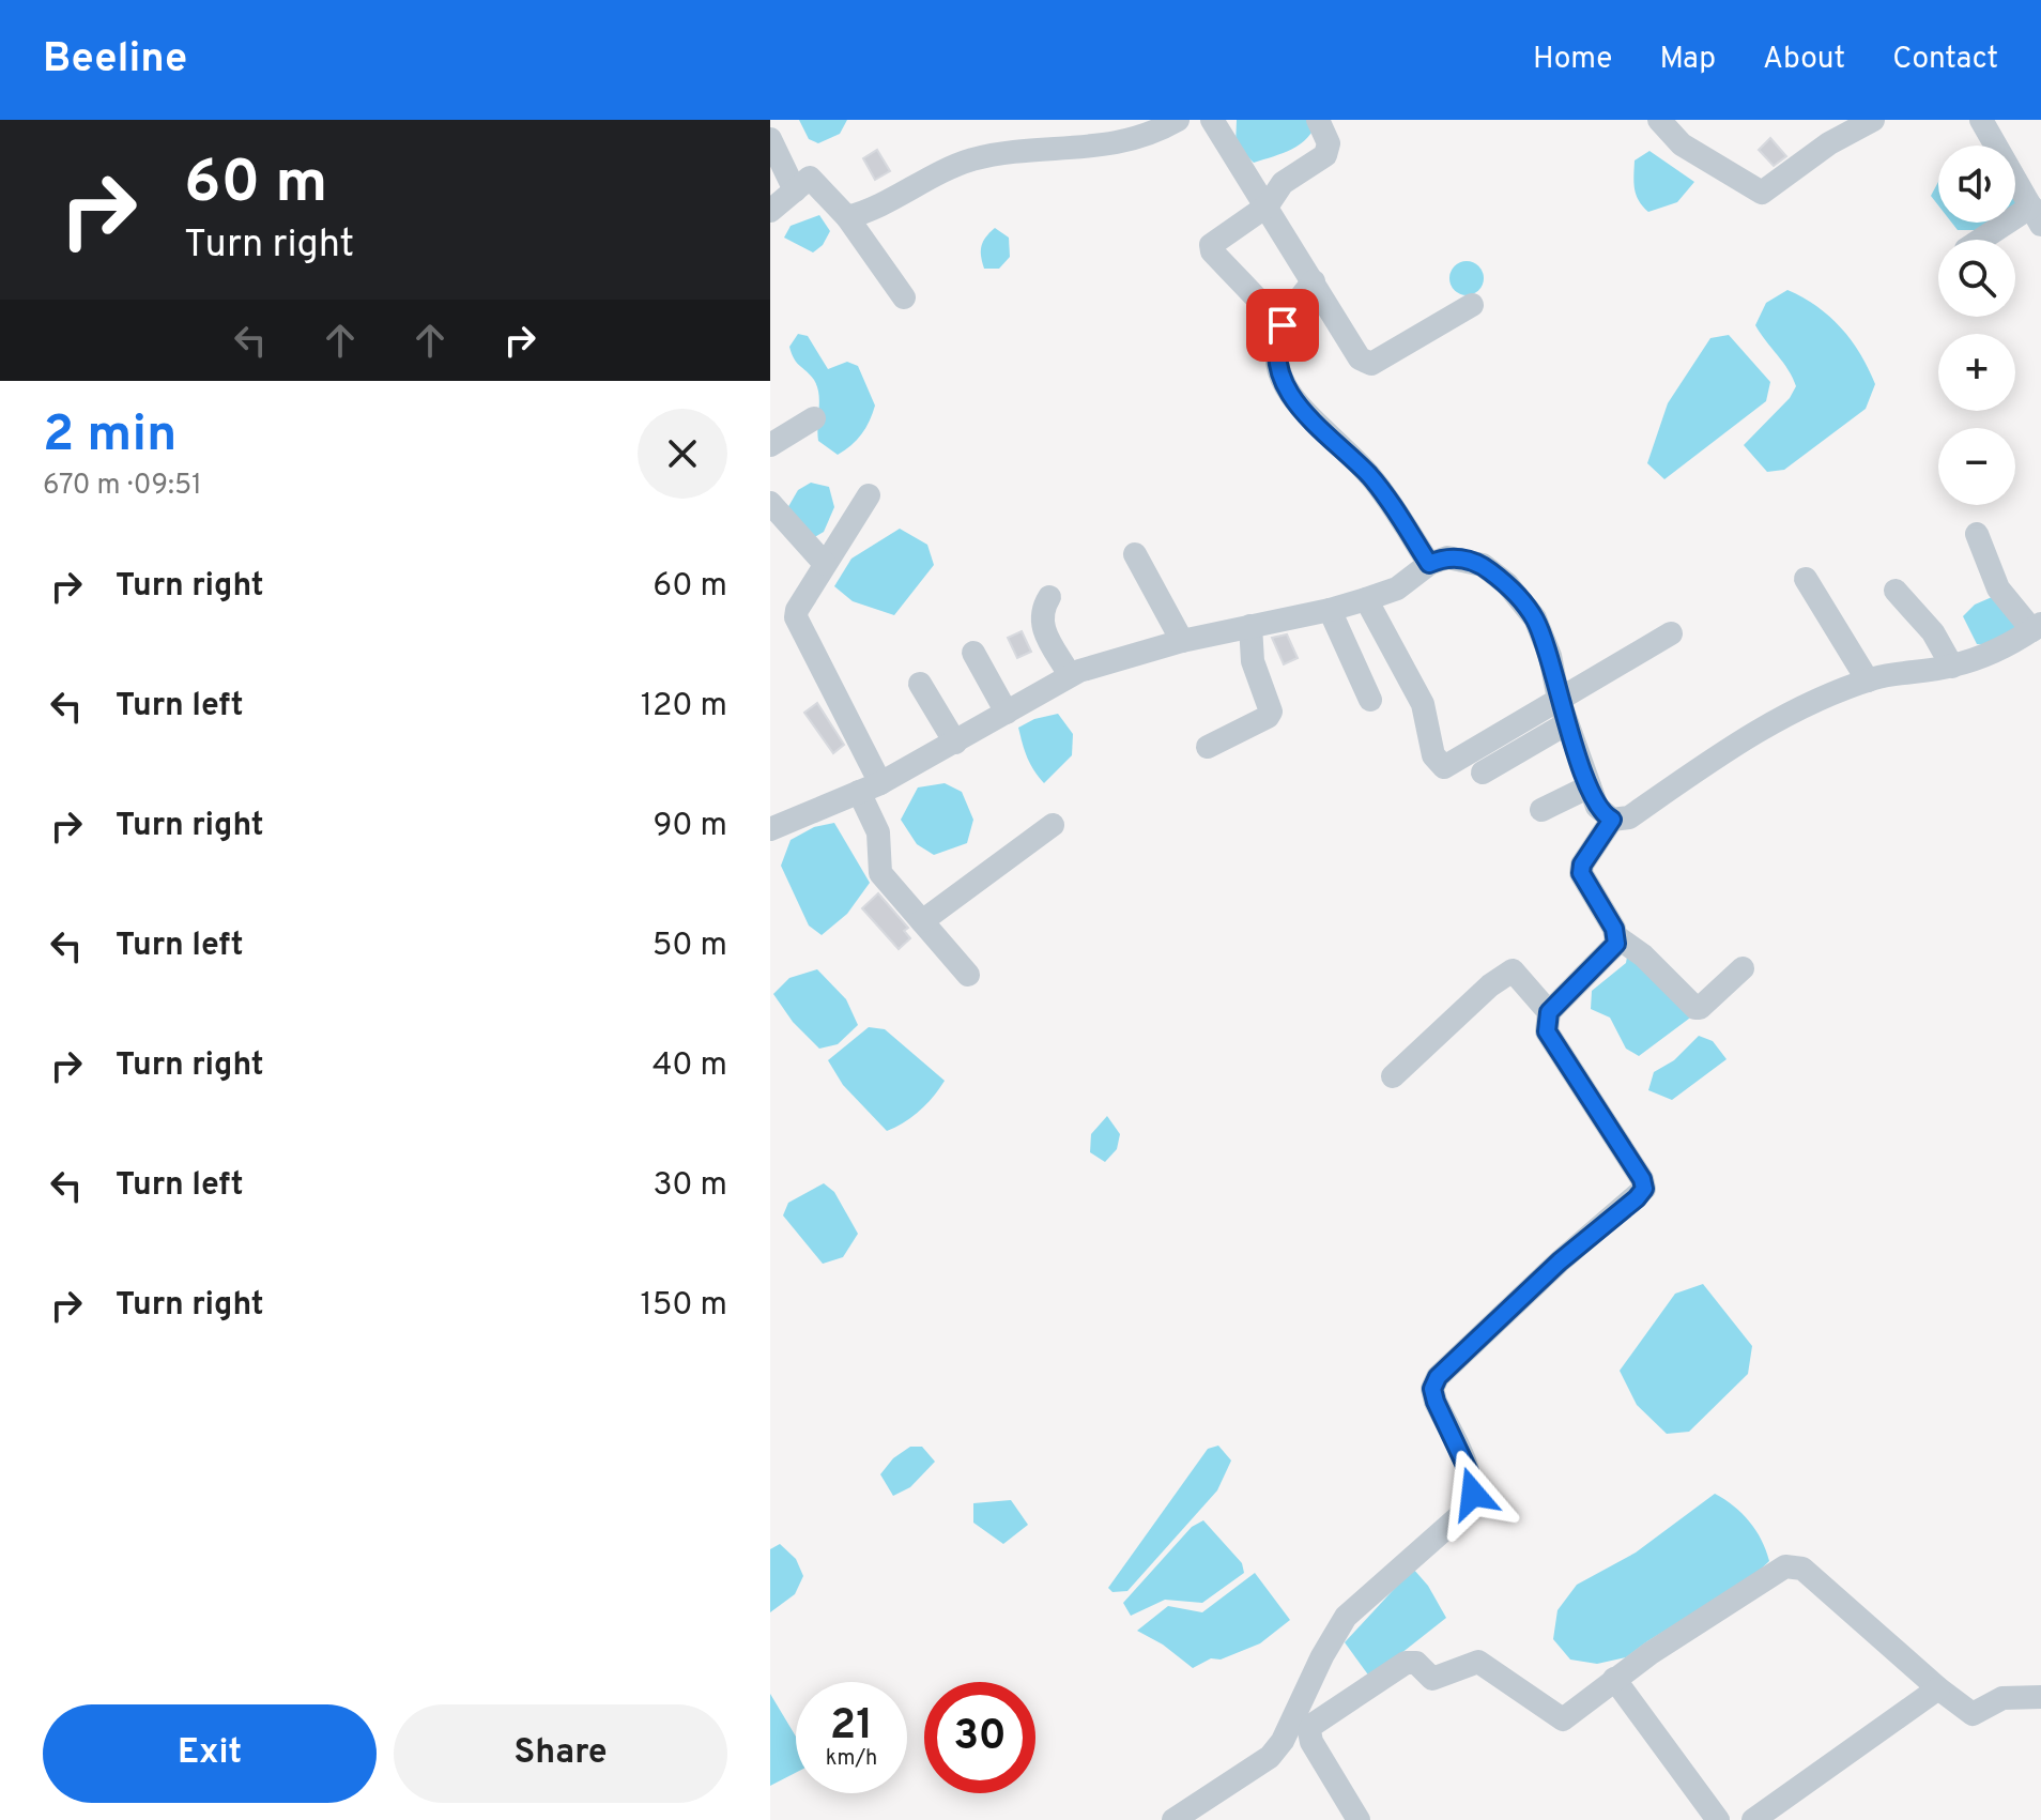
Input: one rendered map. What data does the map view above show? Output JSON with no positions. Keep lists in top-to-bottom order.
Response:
{
  "page": {
    "header": "Beeline",
    "nav": [
      "Home",
      "Map",
      "About",
      "Contact"
    ],
    "turn": ["60 m", "Turn right"],
    "map_buttons": ["+", "−"],
    "heading": ["2 min", "670 m · 09:51"],
    "list": [
      {
        "name": "Turn right",
        "value": "60 m"
      },
      {
        "name": "Turn left",
        "value": "120 m"
      },
      {
        "name": "Turn right",
        "value": "90 m"
      },
      {
        "name": "Turn left",
        "value": "50 m"
      },
      {
        "name": "Turn right",
        "value": "40 m"
      },
      {
        "name": "Turn left",
        "value": "30 m"
      },
      {
        "name": "Turn right",
        "value": "150 m"
      }
    ],
    "speed": "21 km/h",
    "limit": "30",
    "buttons": ["Exit", "Share"]
  }
}
